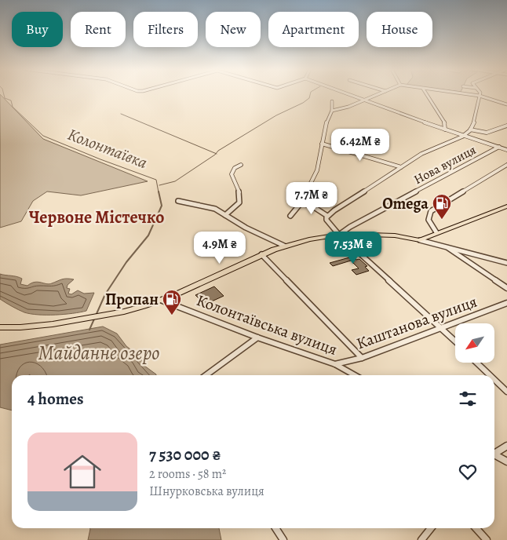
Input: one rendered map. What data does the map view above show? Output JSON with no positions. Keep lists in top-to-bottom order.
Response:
{
  "streets": {
    "street": ["Нова вулиця", "Каштанова вулиця", "Колонтаївська вулиця"]
  },
  "crossings": [
    ["Каштанова вулиця", "Колонтаївська вулиця"]
  ],
  "districts": ["Червоне Містечко"],
  "water": ["Колонтаївка", "Майданне озеро"],
  "places": {
    "fuel station": ["Omega", "Пропан"]
  },
  "north": "bottom left",
  "page": {
    "chip": [
      "Buy",
      "Rent",
      "Filters",
      "New",
      "Apartment",
      "House"
    ],
    "price": [
      "6.42M ₴",
      "7.7M ₴",
      "4.9M ₴",
      "7.53M ₴"
    ],
    "heading": "4 homes",
    "list": [
      {
        "name": "7 530 000 ₴",
        "note": "2 rooms · 58 m² · Шнурковська вулиця"
      }
    ]
  }
}
